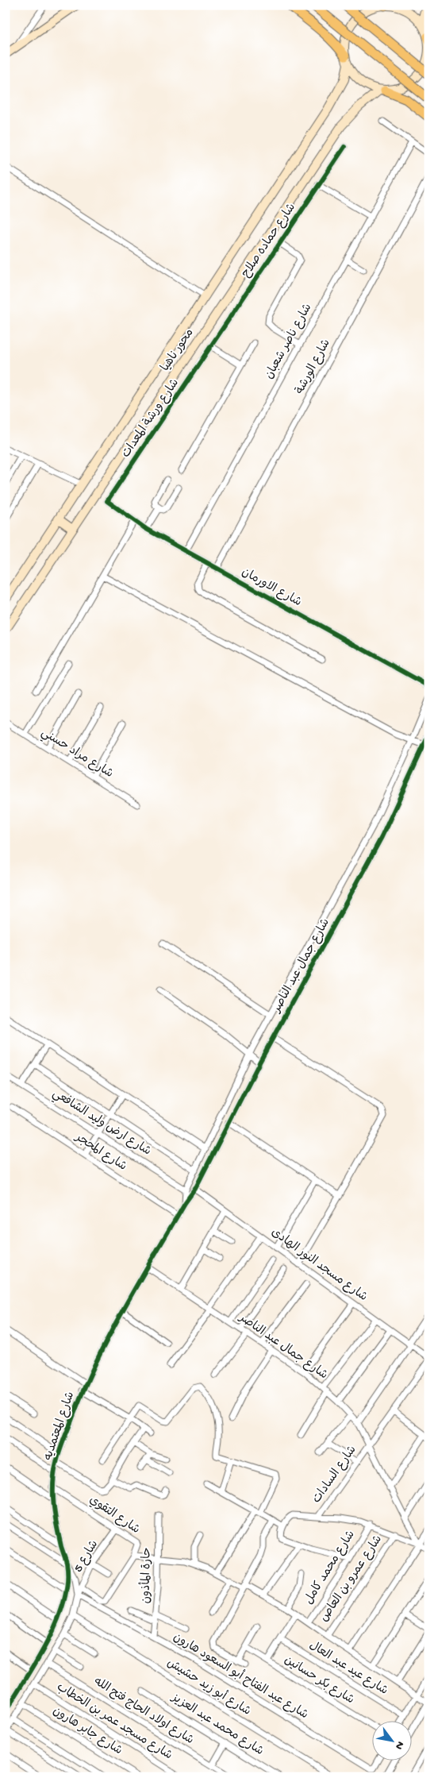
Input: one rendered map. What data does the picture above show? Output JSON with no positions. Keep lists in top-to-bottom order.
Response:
{
  "streets": {
    "main road": ["محور ناهيا"],
    "street": [
      "شارع حماده صلاح",
      "شارع ناصر شعبان",
      "شارع الورشة",
      "شارع ورشة المعدات",
      "شارع الاورمان",
      "شارع مراد حسني",
      "شارع جمال عبد الناصر",
      "شارع ارض وليد الشافعي",
      "شارع المحجر",
      "شارع مسجد النور الهادى",
      "شارع المعتمديه",
      "شارع السادات",
      "شارع التقوي",
      "شارع 5",
      "شارع محمد كامل",
      "حارة المأذون",
      "شارع عمرو بن العاص",
      "شارع عيد عبد العال",
      "شارع عبد الفتاح أبو السعود هارون",
      "شارع بكر حسانين",
      "شارع أبو زيد حشيش",
      "شارع اولاد الحاج فتح الله",
      "شارع مسجد عمر بن الخطاب",
      "شارع محمد عبد العزيز",
      "شارع جابر هارون"
    ]
  },
  "crossings": [
    ["شارع حماده صلاح", "شارع ورشة المعدات"],
    ["شارع ناصر شعبان", "شارع الاورمان"],
    ["شارع الورشة", "شارع الاورمان"],
    ["شارع ورشة المعدات", "شارع الاورمان"],
    ["شارع جمال عبد الناصر", "شارع ارض وليد الشافعي"],
    ["شارع جمال عبد الناصر", "شارع مسجد النور الهادى"],
    ["شارع جمال عبد الناصر", "شارع المعتمديه"],
    ["شارع جمال عبد الناصر", "شارع السادات"],
    ["شارع المحجر", "شارع المعتمديه"],
    ["شارع مسجد النور الهادى", "شارع السادات"],
    ["شارع المعتمديه", "شارع التقوي"],
    ["شارع المعتمديه", "شارع 5"],
    ["شارع المعتمديه", "شارع عبد الفتاح أبو السعود هارون"],
    ["شارع المعتمديه", "شارع أبو زيد حشيش"],
    ["شارع المعتمديه", "شارع اولاد الحاج فتح الله"],
    ["شارع المعتمديه", "شارع مسجد عمر بن الخطاب"],
    ["شارع المعتمديه", "شارع جابر هارون"],
    ["شارع التقوي", "شارع 5"],
    ["شارع التقوي", "شارع محمد كامل"],
    ["شارع التقوي", "حارة المأذون"],
    ["شارع التقوي", "شارع عمرو بن العاص"],
    ["شارع 5", "شارع عبد الفتاح أبو السعود هارون"],
    ["حارة المأذون", "شارع عبد الفتاح أبو السعود هارون"]
  ],
  "north": "bottom right"
}
